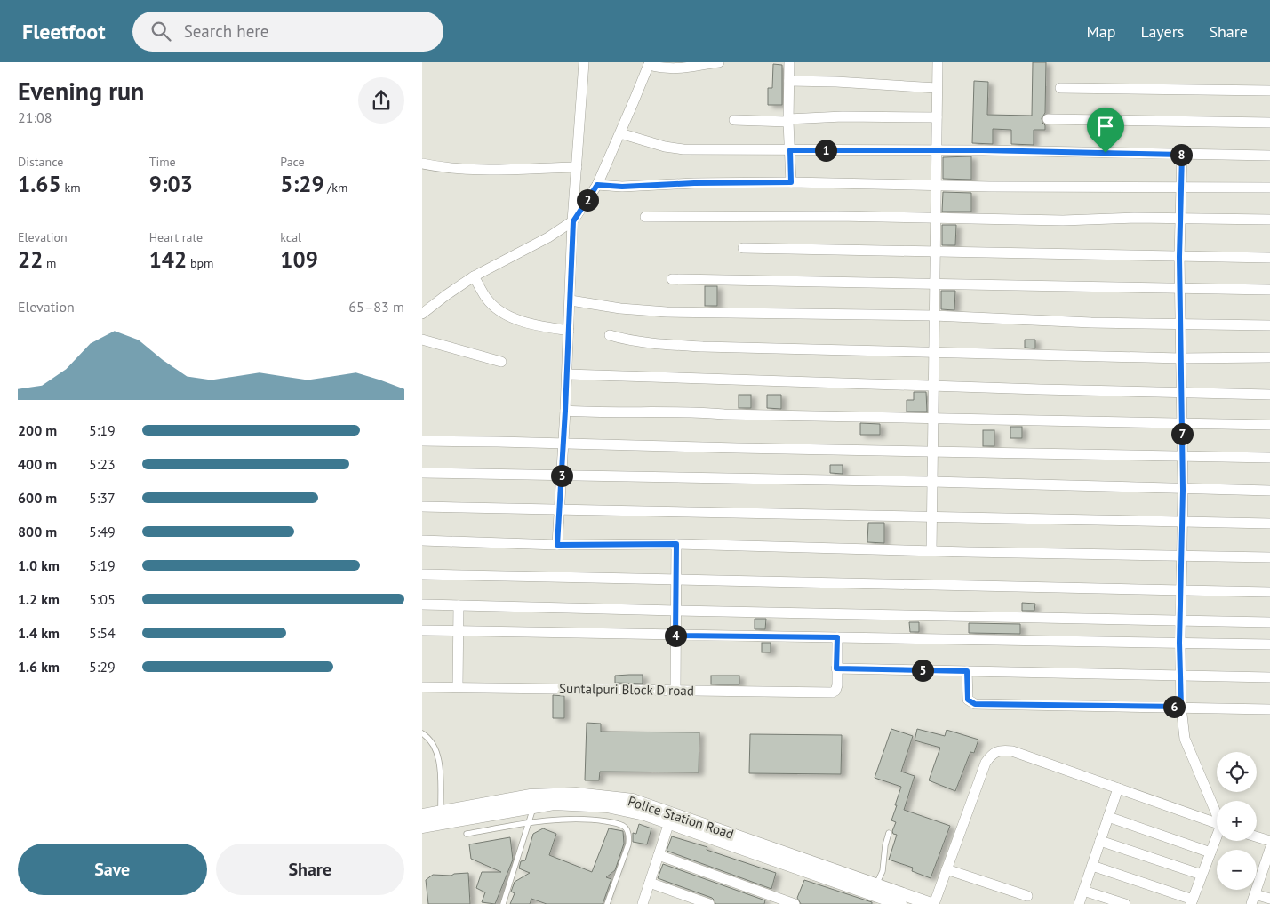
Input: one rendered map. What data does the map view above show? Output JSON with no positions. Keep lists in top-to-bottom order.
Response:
{
  "streets": {
    "street": ["Suntalpuri Block D road", "Police Station Road"]
  },
  "page": {
    "header": "Fleetfoot",
    "search": "Search here",
    "nav": ["Map", "Layers", "Share"],
    "heading": ["Evening run", "21:08"],
    "stats": [
      ["Distance", "1.65 km"],
      ["Time", "9:03"],
      ["Pace", "5:29 /km"],
      ["Elevation", "22 m"],
      ["Heart rate", "142 bpm"],
      ["kcal", "109"]
    ],
    "pins": [
      "1",
      "8",
      "2",
      "7",
      "3",
      "4",
      "5",
      "6"
    ],
    "chart": ["Elevation", "65–83 m"],
    "list": [
      {
        "name": "200 m",
        "note": "5:19"
      },
      {
        "name": "400 m",
        "note": "5:23"
      },
      {
        "name": "600 m",
        "note": "5:37"
      },
      {
        "name": "800 m",
        "note": "5:49"
      },
      {
        "name": "1.0 km",
        "note": "5:19"
      },
      {
        "name": "1.2 km",
        "note": "5:05"
      },
      {
        "name": "1.4 km",
        "note": "5:54"
      },
      {
        "name": "1.6 km",
        "note": "5:29"
      }
    ],
    "map_buttons": ["+", "−"],
    "buttons": ["Save", "Share"]
  }
}
